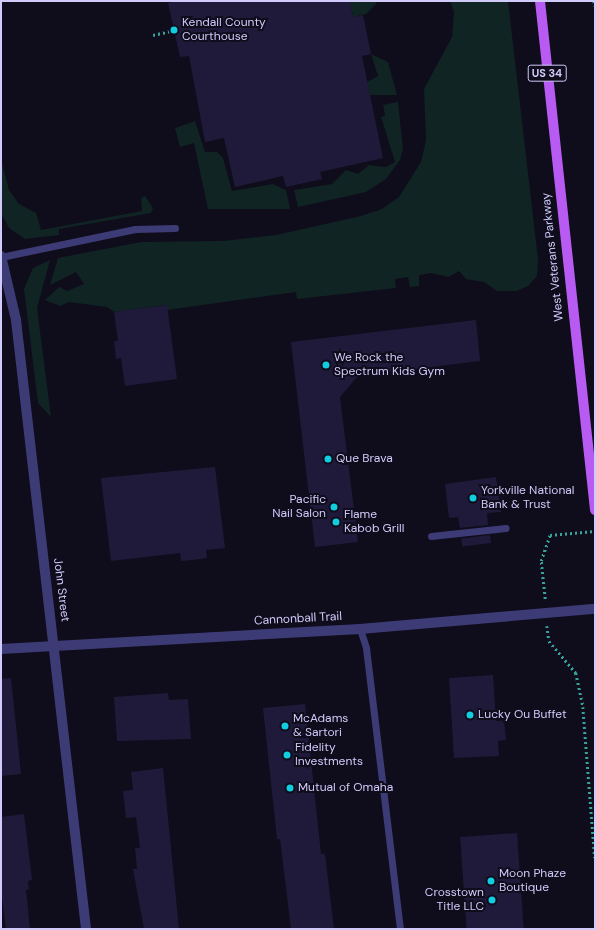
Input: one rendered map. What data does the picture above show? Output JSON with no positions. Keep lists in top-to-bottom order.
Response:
{
  "streets": {
    "main road": ["US 34", "West Veterans Parkway"],
    "street": ["John Street", "Cannonball Trail"]
  },
  "crossings": [
    ["John Street", "Cannonball Trail"]
  ],
  "places": [
    "Kendall County Courthouse",
    "We Rock the Spectrum Kids Gym",
    "Que Brava",
    "Yorkville National Bank & Trust",
    "Pacific Nail Salon",
    "Flame Kabob Grill",
    "Lucky Ou Buffet",
    "McAdams & Sartori",
    "Fidelity Investments",
    "Mutual of Omaha",
    "Moon Phaze Boutique",
    "Crosstown Title LLC"
  ]
}
